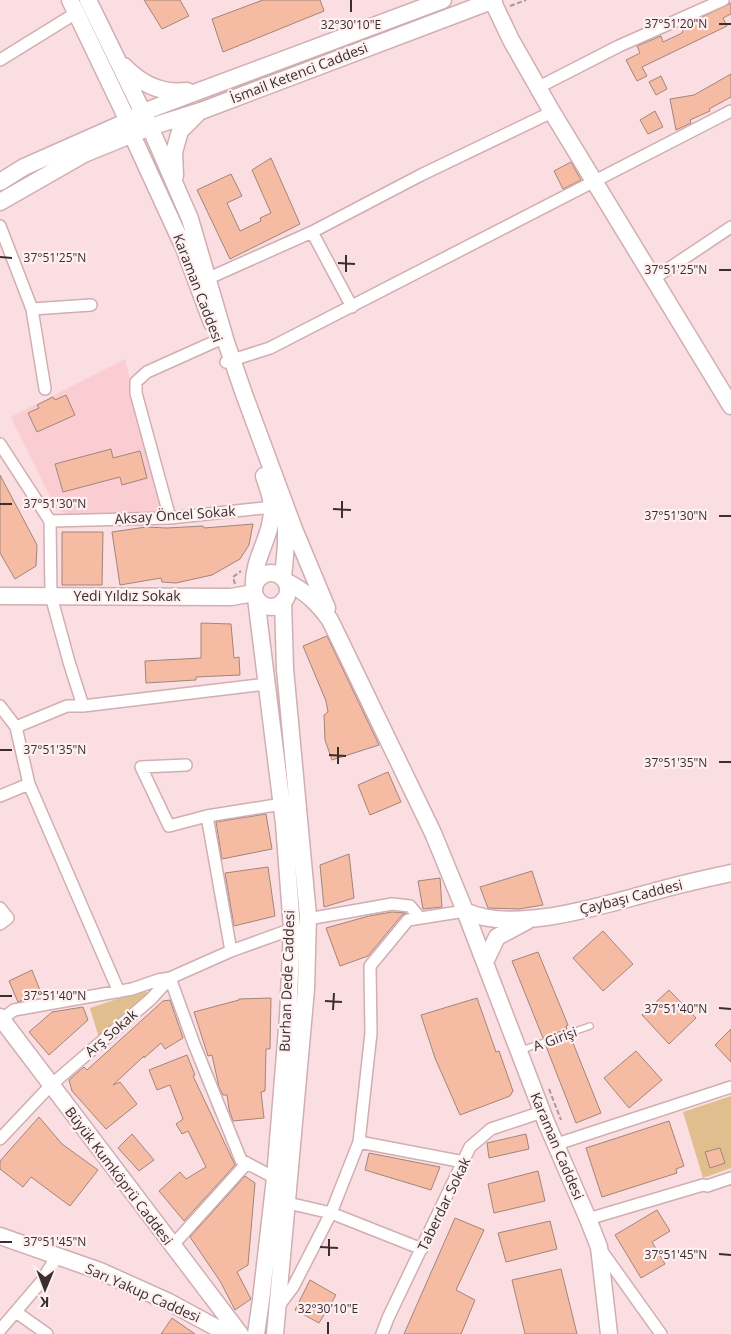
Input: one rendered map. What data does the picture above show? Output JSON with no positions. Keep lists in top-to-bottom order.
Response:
{
  "streets": {
    "main road": [
      "İsmail Ketenci Caddesi",
      "Karaman Caddesi",
      "Yedi Yıldız Sokak",
      "Çaybaşı Caddesi",
      "Burhan Dede Caddesi",
      "Büyük Kumköprü Caddesi",
      "Sarı Yakup Caddesi"
    ],
    "street": ["Aksay Öncel Sokak", "Arş Sokak", "Taberdar Sokak"],
    "lane": ["A Girişi"]
  },
  "crossings": [
    ["İsmail Ketenci Caddesi", "Karaman Caddesi"],
    ["Karaman Caddesi", "Aksay Öncel Sokak"],
    ["Karaman Caddesi", "Yedi Yıldız Sokak"],
    ["Karaman Caddesi", "Burhan Dede Caddesi"],
    ["Karaman Caddesi", "A Girişi"],
    ["Karaman Caddesi", "Taberdar Sokak"],
    ["Yedi Yıldız Sokak", "Burhan Dede Caddesi"],
    ["Arş Sokak", "Büyük Kumköprü Caddesi"]
  ],
  "north": "bottom",
  "coordinates": [
    "37°51'20\"N",
    "32°30'10\"E",
    "37°51'25\"N",
    "37°51'30\"N",
    "37°51'35\"N",
    "37°51'40\"N",
    "37°51'45\"N"
  ]
}
